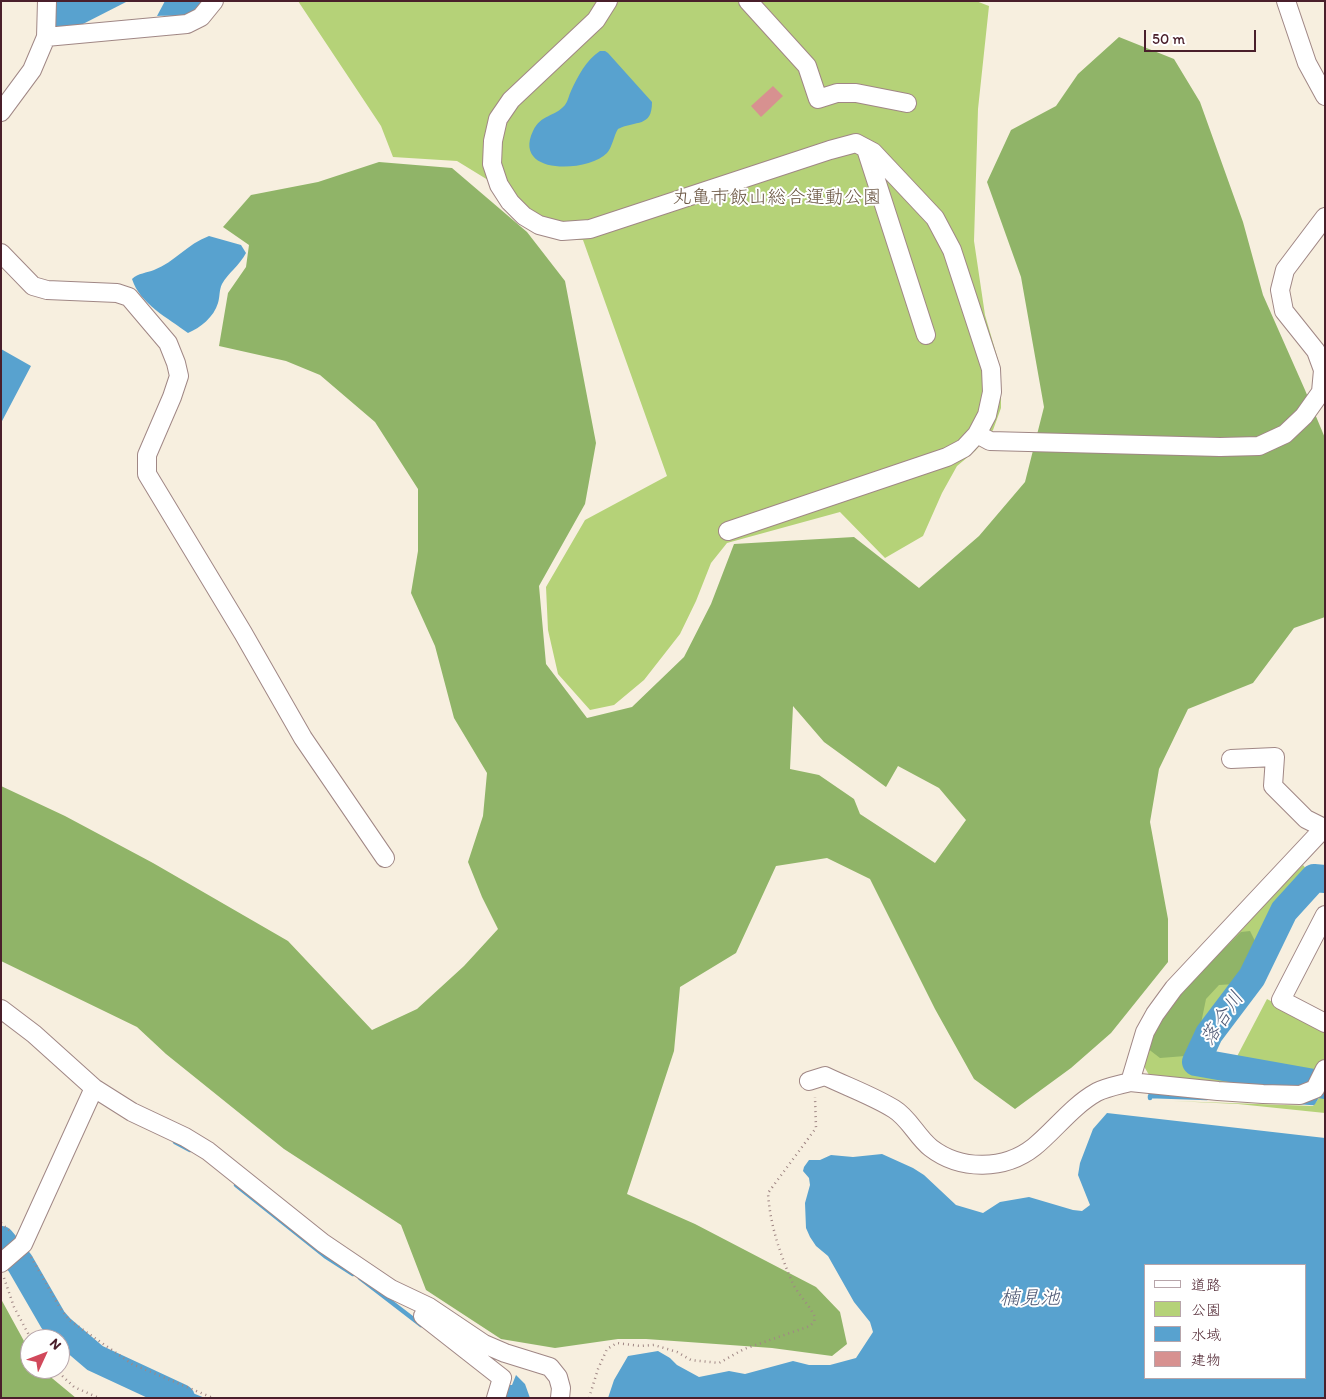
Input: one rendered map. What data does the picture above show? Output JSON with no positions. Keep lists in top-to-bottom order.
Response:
{
  "water": ["落合川", "楠見池"],
  "parks": ["丸亀市飯山総合運動公園"],
  "legend": [
    "道路",
    "公園",
    "水域",
    "建物"
  ],
  "scale_bar": "50 m",
  "north": "top right"
}
